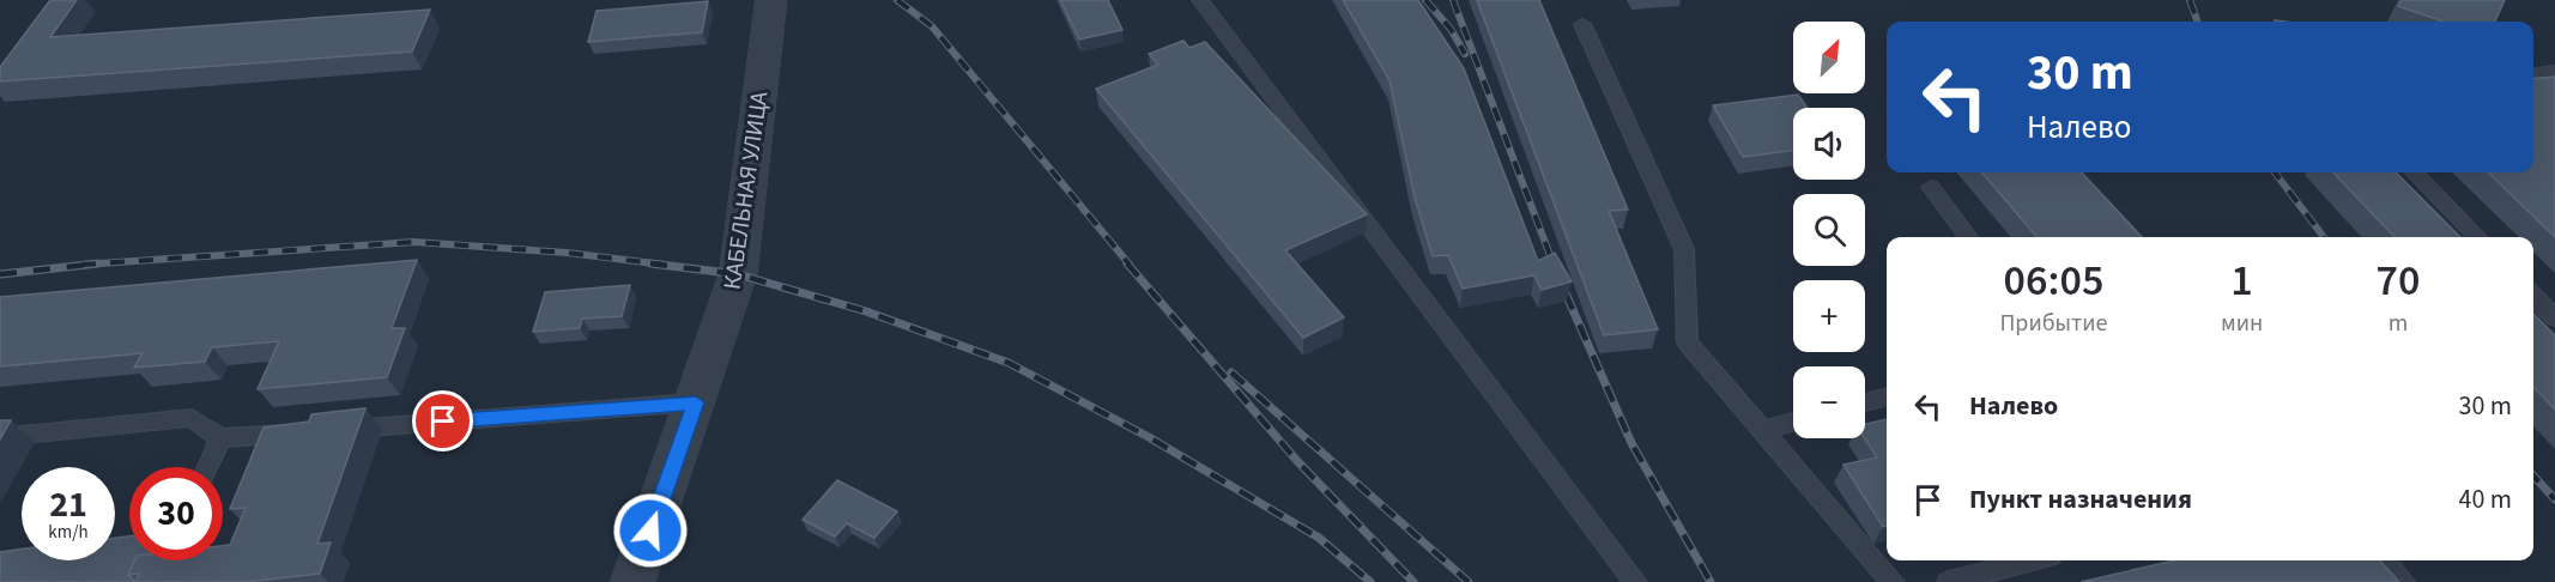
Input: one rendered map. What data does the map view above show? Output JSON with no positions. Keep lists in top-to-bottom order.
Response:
{
  "streets": {
    "street": ["КАБЕЛЬНАЯ УЛИЦА"]
  },
  "north": "top right",
  "page": {
    "map_buttons": ["+", "−"],
    "turn": ["30 m", "Налево"],
    "eta": [
      "06:05",
      "Прибытие",
      "1",
      "мин",
      "70",
      "m"
    ],
    "list": [
      {
        "name": "Налево",
        "value": "30 m"
      },
      {
        "name": "Пункт назначения",
        "value": "40 m"
      }
    ],
    "speed": "21 km/h",
    "limit": "30"
  }
}
